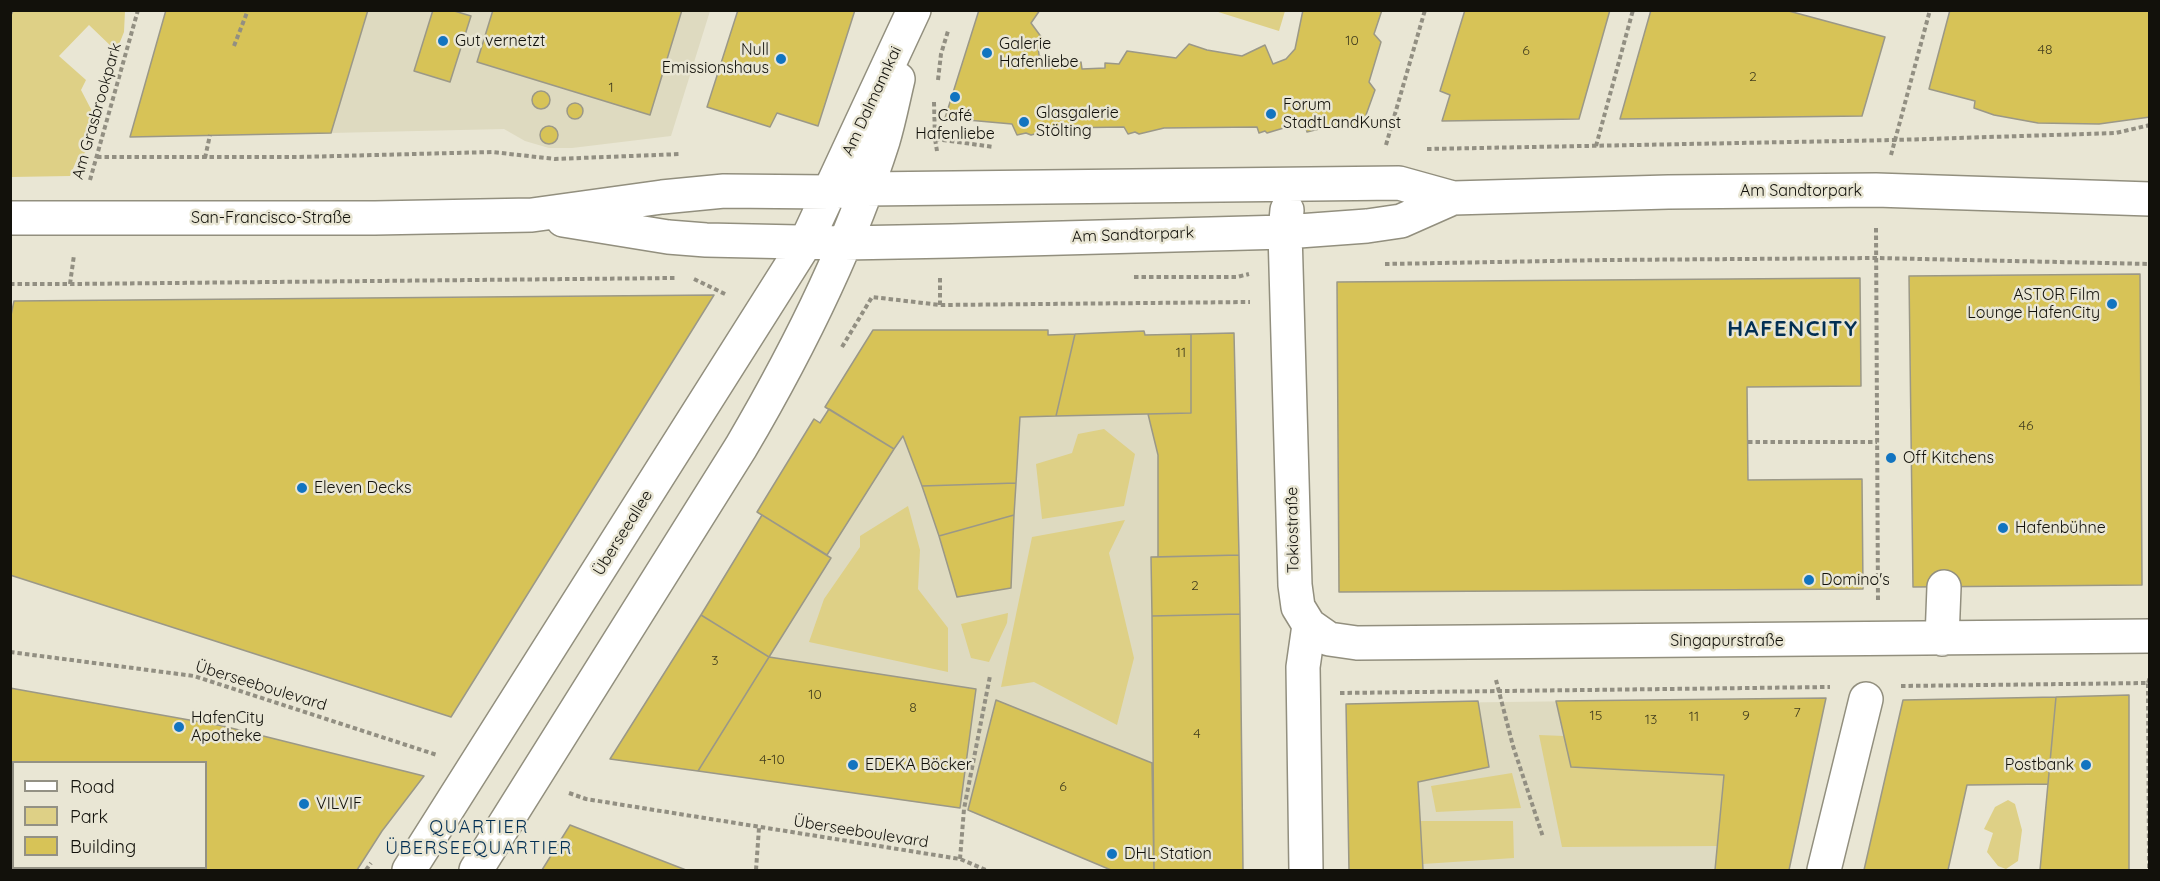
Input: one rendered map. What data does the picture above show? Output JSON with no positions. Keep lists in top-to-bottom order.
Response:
{
  "streets": {
    "street": [
      "Am Dalmannkai",
      "Am Sandtorpark",
      "San-Francisco-Straße",
      "Tokiostraße",
      "Überseeallee",
      "Singapurstraße"
    ],
    "path": ["Am Grasbrookpark", "Überseeboulevard"]
  },
  "crossings": [
    ["Am Dalmannkai", "Am Sandtorpark"],
    ["Am Dalmannkai", "San-Francisco-Straße"],
    ["Am Dalmannkai", "Überseeallee"],
    ["Am Grasbrookpark", "San-Francisco-Straße"],
    ["Am Sandtorpark", "San-Francisco-Straße"],
    ["Am Sandtorpark", "Tokiostraße"],
    ["Am Sandtorpark", "Überseeallee"],
    ["San-Francisco-Straße", "Überseeallee"],
    ["Tokiostraße", "Singapurstraße"]
  ],
  "districts": ["HAFENCITY", "QUARTIER ÜBERSEEQUARTIER"],
  "places": [
    "Gut vernetzt",
    "Galerie Hafenliebe",
    "Null Emissionshaus",
    "Café Hafenliebe",
    "Forum StadtLandKunst",
    "Glasgalerie Stölting",
    "ASTOR Film Lounge HafenCity",
    "Off Kitchens",
    "Eleven Decks",
    "Hafenbühne",
    "Domino's",
    "HafenCity Apotheke",
    "EDEKA Böcker",
    "Postbank",
    "VILVIF",
    "DHL Station"
  ],
  "house_numbers": [
    "10",
    "48",
    "6",
    "2",
    "1",
    "11",
    "46",
    "2",
    "3",
    "10",
    "8",
    "7",
    "15",
    "9",
    "11",
    "13",
    "4",
    "4-10",
    "6"
  ],
  "legend": ["Road", "Park", "Building"]
}
